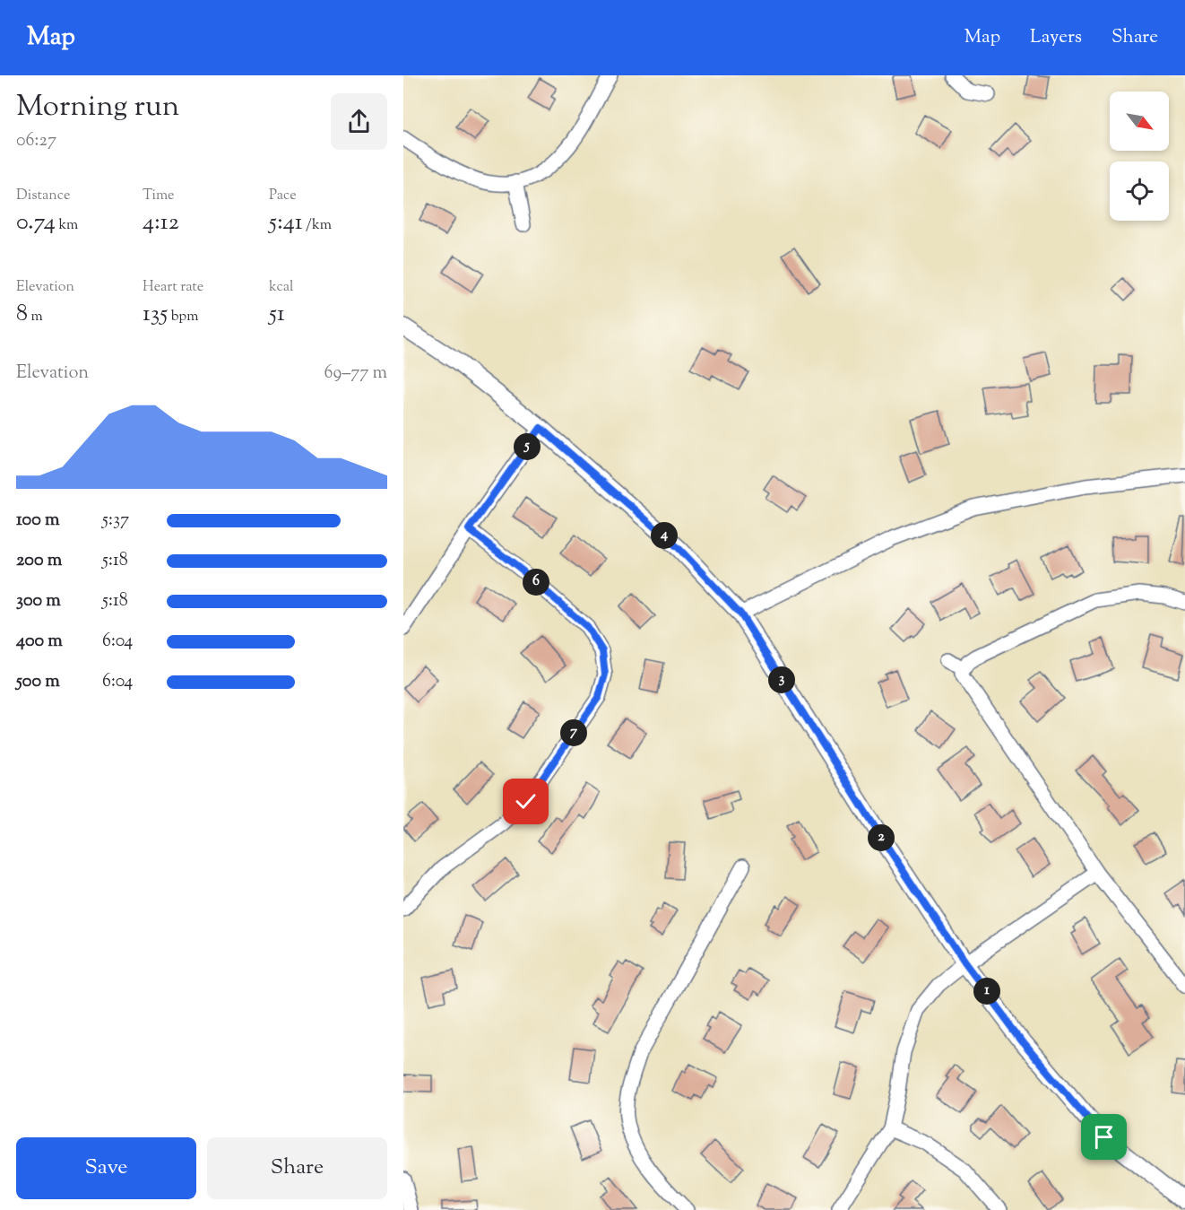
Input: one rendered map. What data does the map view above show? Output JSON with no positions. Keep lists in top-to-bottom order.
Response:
{
  "north": "bottom right",
  "page": {
    "header": "Map",
    "nav": ["Map", "Layers", "Share"],
    "heading": ["Morning run", "06:27"],
    "stats": [
      ["Distance", "0.74 km"],
      ["Time", "4:12"],
      ["Pace", "5:41 /km"],
      ["Elevation", "8 m"],
      ["Heart rate", "135 bpm"],
      ["kcal", "51"]
    ],
    "chart": ["Elevation", "69–77 m"],
    "pins": [
      "5",
      "4",
      "6",
      "3",
      "7",
      "2",
      "1"
    ],
    "list": [
      {
        "name": "100 m",
        "note": "5:37"
      },
      {
        "name": "200 m",
        "note": "5:18"
      },
      {
        "name": "300 m",
        "note": "5:18"
      },
      {
        "name": "400 m",
        "note": "6:04"
      },
      {
        "name": "500 m",
        "note": "6:04"
      }
    ],
    "buttons": ["Save", "Share"]
  }
}
